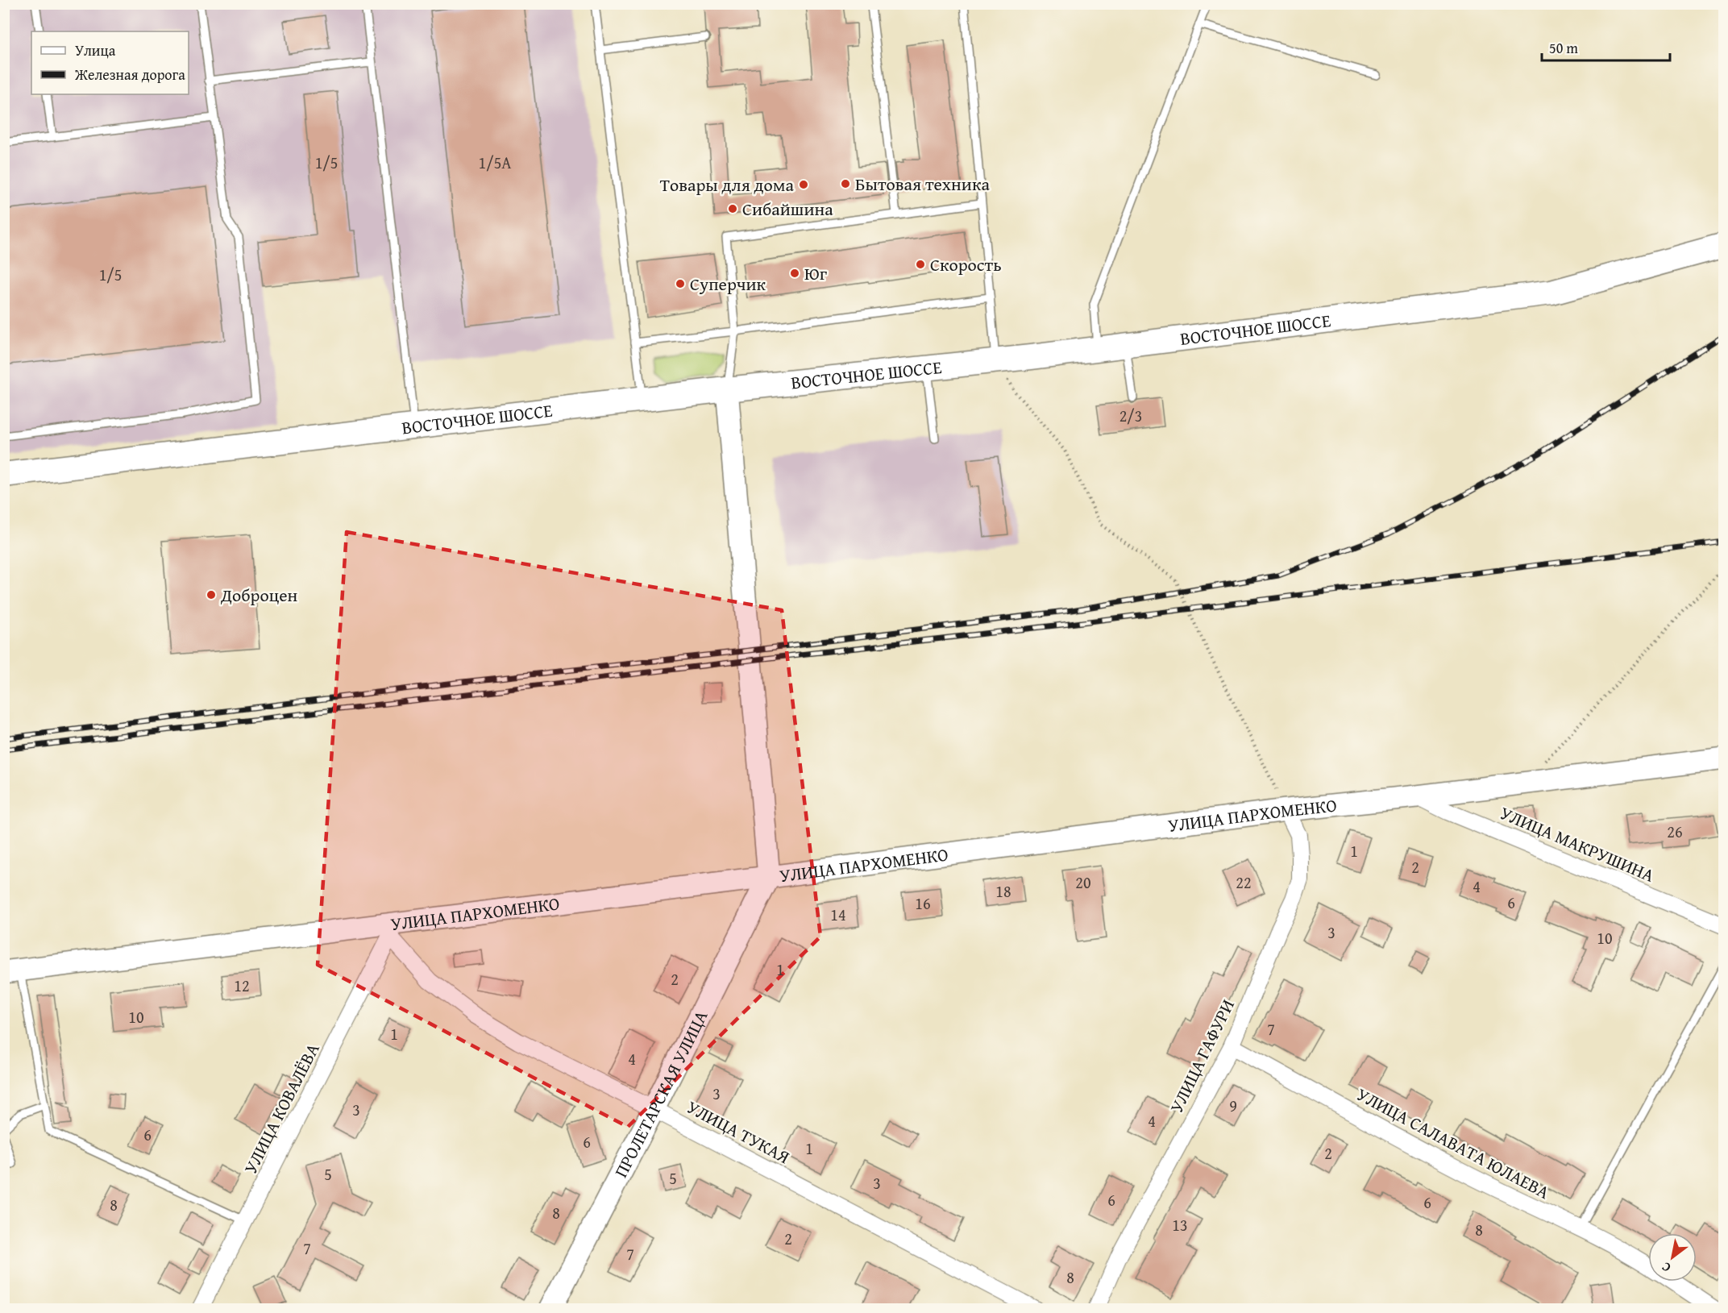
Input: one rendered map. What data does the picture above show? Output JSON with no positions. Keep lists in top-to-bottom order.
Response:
{
  "streets": {
    "main road": ["ВОСТОЧНОЕ ШОССЕ", "УЛИЦА ПАРХОМЕНКО", "ПРОЛЕТАРСКАЯ УЛИЦА"],
    "street": [
      "УЛИЦА МАКРУШИНА",
      "УЛИЦА ГАФУРИ",
      "УЛИЦА КОВАЛЁВА",
      "УЛИЦА ТУКАЯ",
      "УЛИЦА САЛАВАТА ЮЛАЕВА"
    ]
  },
  "crossings": [
    ["УЛИЦА ПАРХОМЕНКО", "УЛИЦА МАКРУШИНА"],
    ["УЛИЦА ПАРХОМЕНКО", "УЛИЦА ГАФУРИ"],
    ["УЛИЦА ПАРХОМЕНКО", "ПРОЛЕТАРСКАЯ УЛИЦА"],
    ["УЛИЦА ПАРХОМЕНКО", "УЛИЦА КОВАЛЁВА"],
    ["УЛИЦА ПАРХОМЕНКО", "УЛИЦА ТУКАЯ"],
    ["УЛИЦА ГАФУРИ", "УЛИЦА САЛАВАТА ЮЛАЕВА"],
    ["ПРОЛЕТАРСКАЯ УЛИЦА", "УЛИЦА ТУКАЯ"],
    ["УЛИЦА КОВАЛЁВА", "УЛИЦА ТУКАЯ"]
  ],
  "places": [
    "Бытовая техника",
    "Товары для дома",
    "Сибайшина",
    "Скорость",
    "Юг",
    "Суперчик",
    "Доброцен"
  ],
  "house_numbers": [
    "1/5",
    "1/5А",
    "1/5",
    "2/3",
    "26",
    "1",
    "2",
    "20",
    "22",
    "4",
    "18",
    "6",
    "16",
    "14",
    "3",
    "10",
    "1",
    "2",
    "12",
    "10",
    "7",
    "1",
    "4",
    "3",
    "9",
    "3",
    "4",
    "6",
    "6",
    "1",
    "2",
    "5",
    "5",
    "3",
    "6",
    "6",
    "8",
    "8",
    "13",
    "8",
    "2",
    "7",
    "7",
    "8"
  ],
  "legend": ["Улица", "Железная дорога"],
  "scale_bar": "50 m",
  "north": "bottom left"
}
